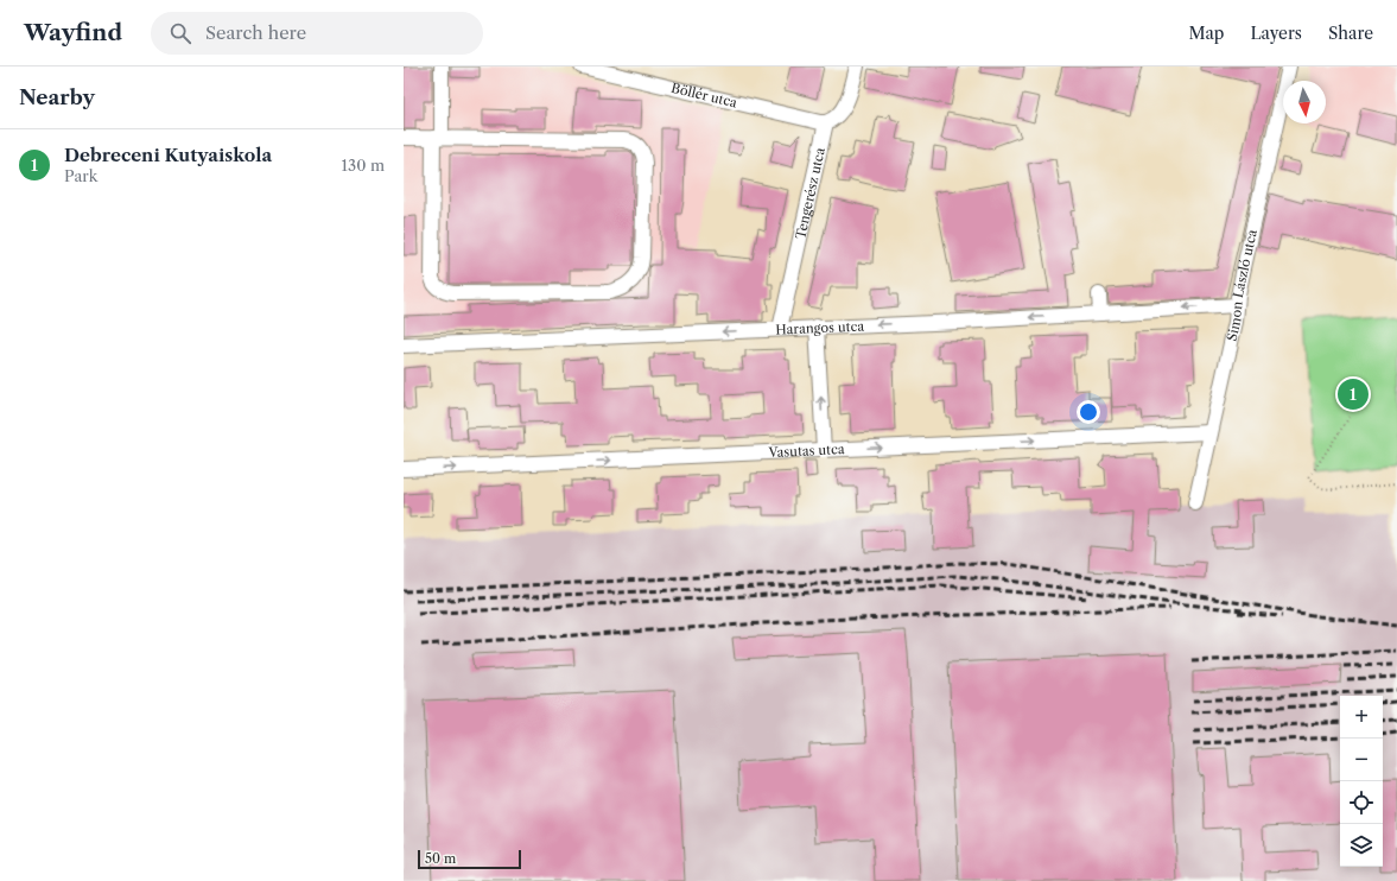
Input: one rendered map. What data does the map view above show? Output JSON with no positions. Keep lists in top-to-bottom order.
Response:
{
  "streets": {
    "street": [
      "Böllér utca",
      "Tengerész utca",
      "Simon László utca",
      "Harangos utca",
      "Vasutas utca"
    ]
  },
  "crossings": [
    ["Böllér utca", "Tengerész utca"],
    ["Tengerész utca", "Harangos utca"],
    ["Simon László utca", "Harangos utca"],
    ["Simon László utca", "Vasutas utca"]
  ],
  "one_way": ["Harangos utca", "Vasutas utca"],
  "scale_bar": "50 m",
  "north": "bottom",
  "page": {
    "header": "Wayfind",
    "search": "Search here",
    "nav": ["Map", "Layers", "Share"],
    "heading": "Nearby",
    "list": [
      {
        "mark": "1",
        "name": "Debreceni Kutyaiskola",
        "note": "Park",
        "value": "130 m"
      }
    ],
    "pins": "1",
    "map_buttons": ["+", "−"],
    "scale": "50 m"
  }
}
